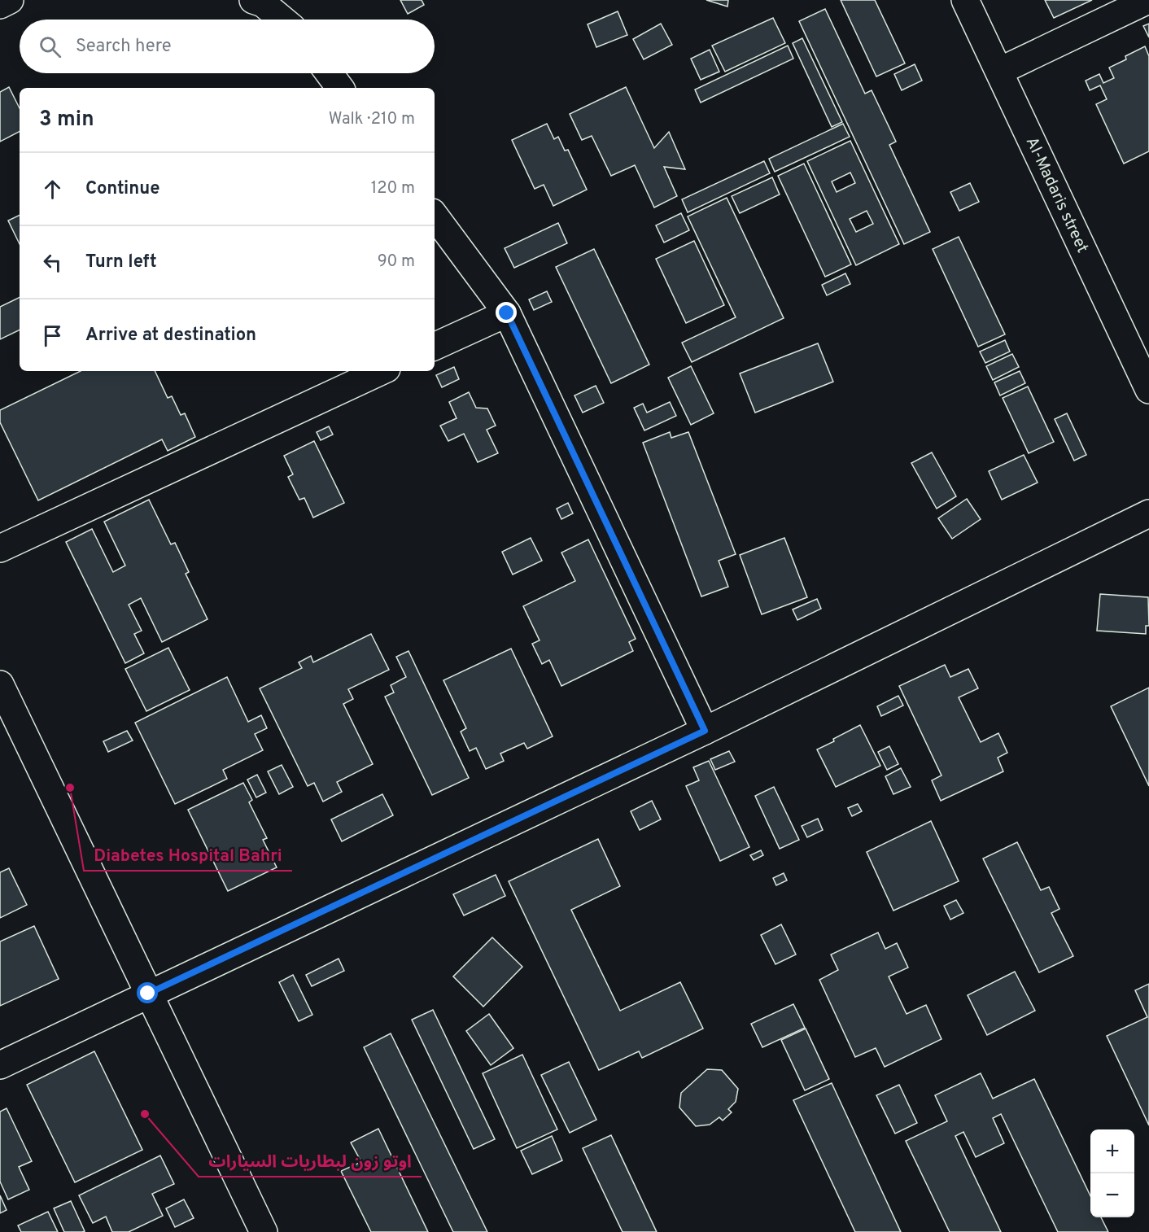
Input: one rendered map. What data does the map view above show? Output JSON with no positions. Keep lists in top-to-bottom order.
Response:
{
  "streets": {
    "street": ["Al-Madaris street"]
  },
  "places": ["Diabetes Hospital Bahri", "اوتو زون لبطاريات السيارات"],
  "page": {
    "search": "Search here",
    "heading": ["3 min", "Walk · 210 m"],
    "list": [
      ["Continue", "120 m"],
      ["Turn left", "90 m"],
      "Arrive at destination"
    ],
    "map_buttons": ["+", "−"]
  }
}
